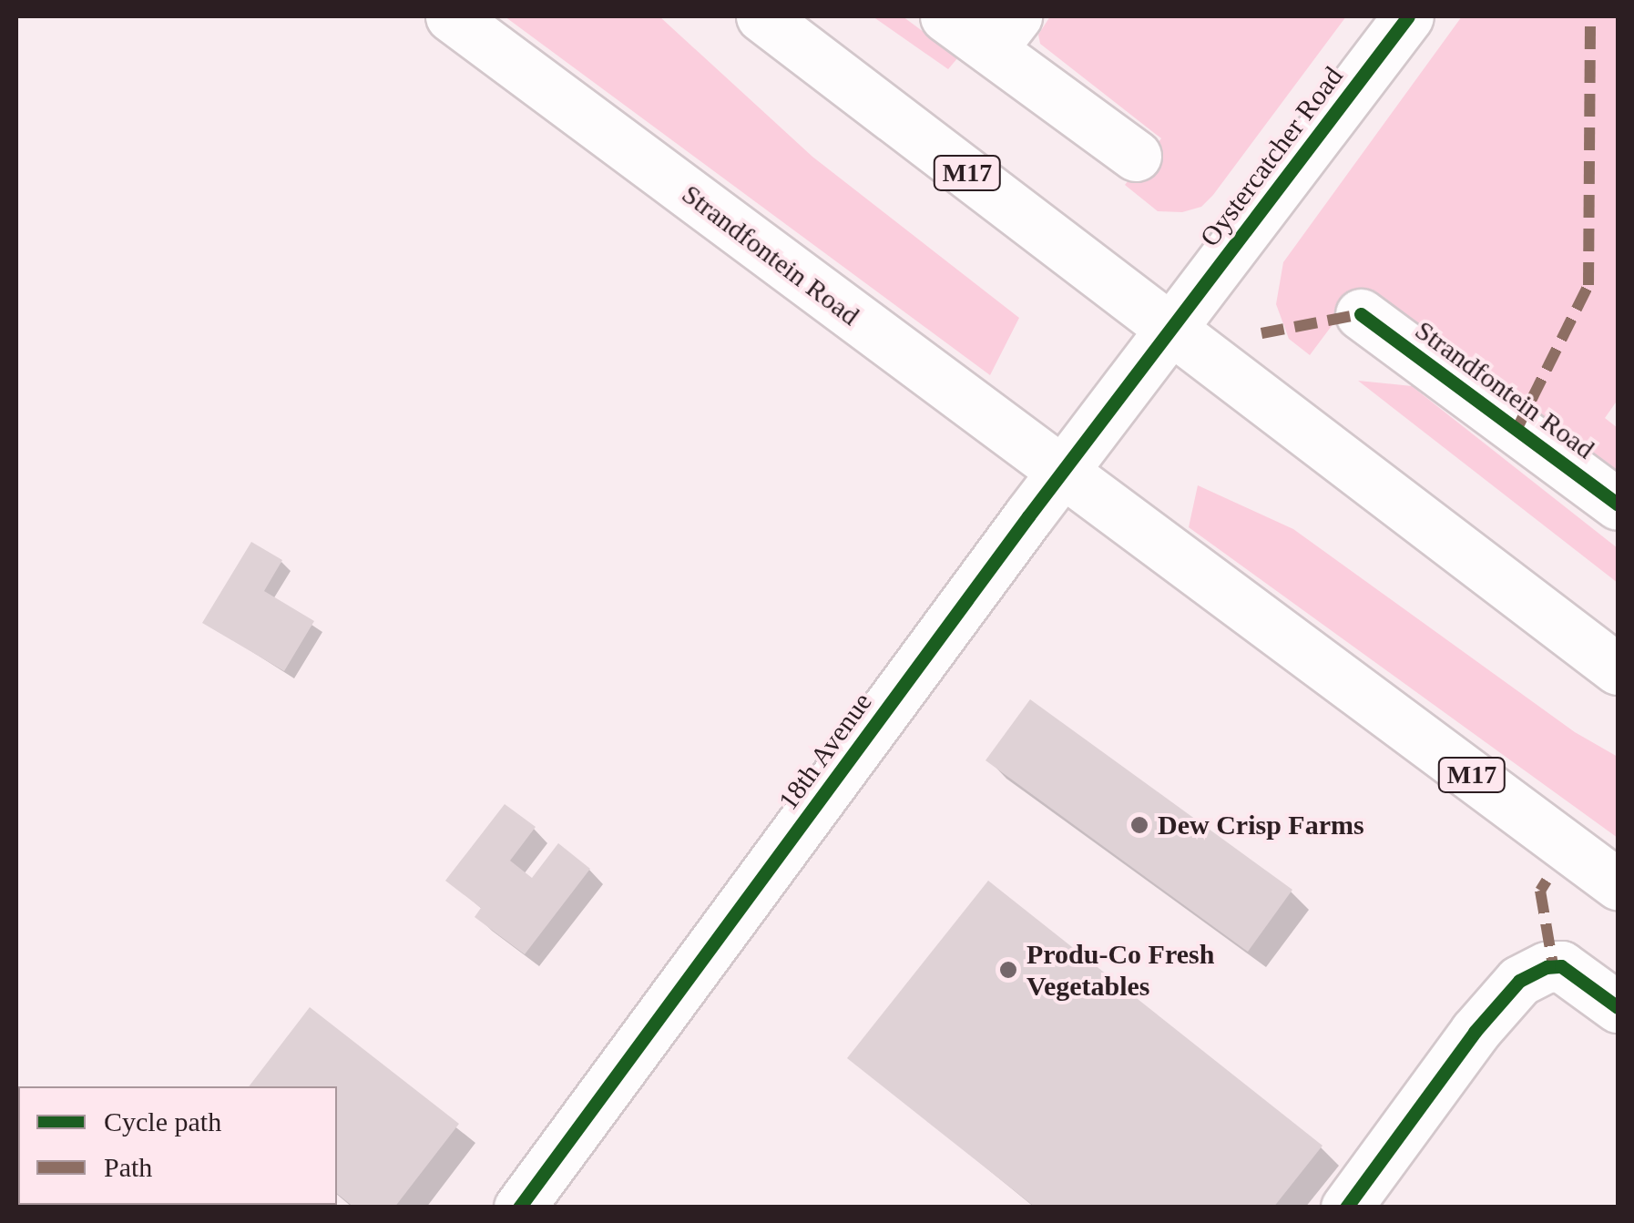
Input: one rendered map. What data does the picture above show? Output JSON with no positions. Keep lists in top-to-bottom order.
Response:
{
  "streets": {
    "main road": [
      "Oystercatcher Road",
      "M17",
      "Strandfontein Road",
      "18th Avenue"
    ]
  },
  "crossings": [
    ["Oystercatcher Road", "M17"],
    ["Oystercatcher Road", "18th Avenue"],
    ["M17", "18th Avenue"],
    ["Strandfontein Road", "18th Avenue"]
  ],
  "places": ["Dew Crisp Farms", "Produ-Co Fresh Vegetables"],
  "legend": ["Cycle path", "Path"]
}
